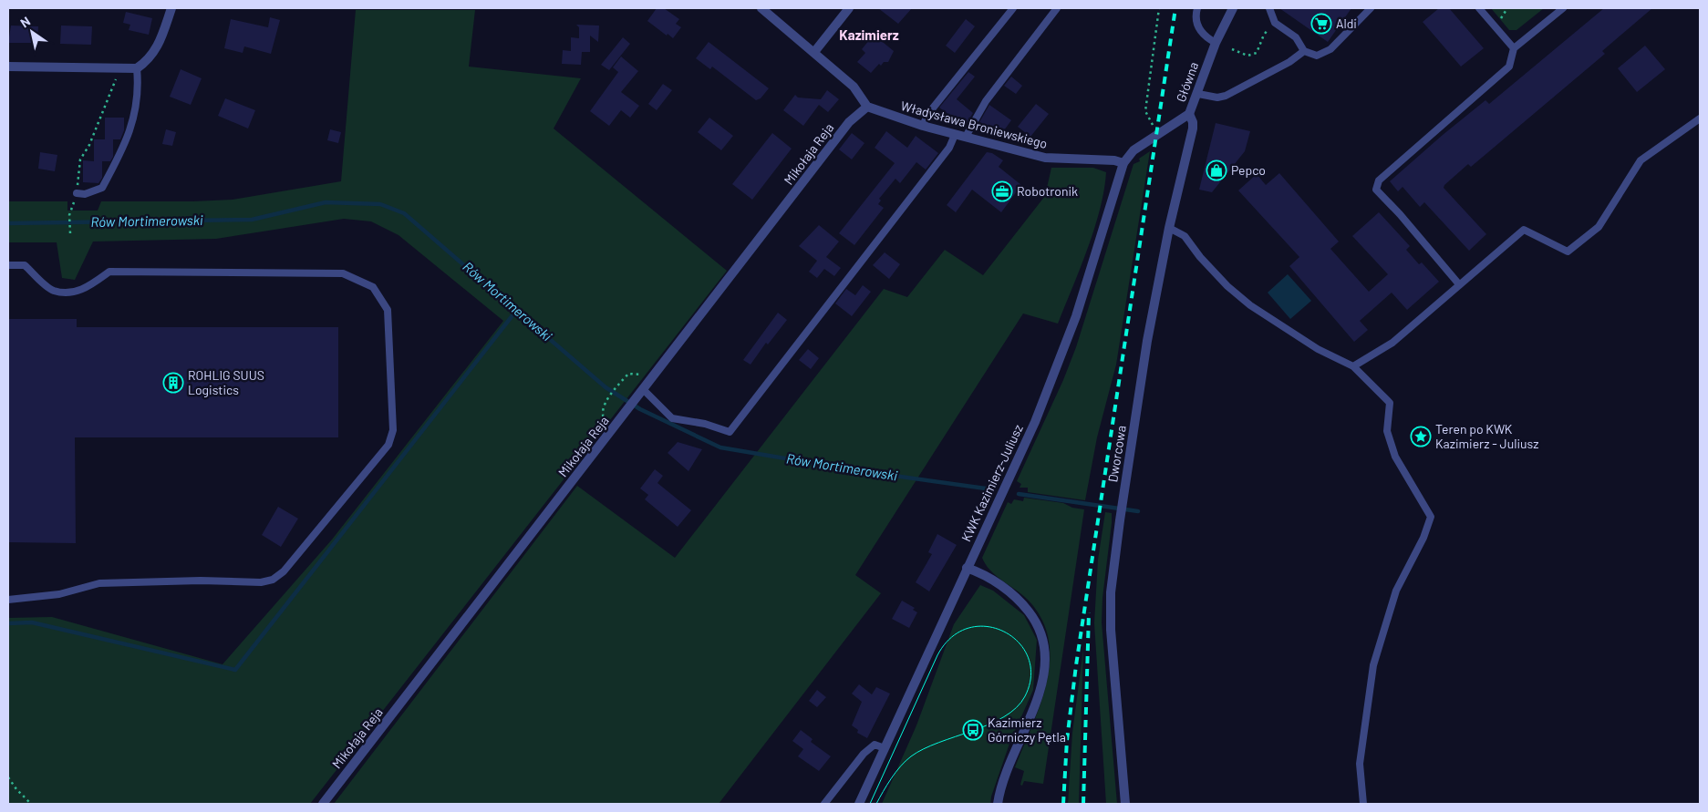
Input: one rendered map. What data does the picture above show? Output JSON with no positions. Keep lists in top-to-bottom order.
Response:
{
  "streets": {
    "street": [
      "Główna",
      "Władysława Broniewskiego",
      "Mikołaja Reja",
      "Dworcowa",
      "KWK Kazimierz-Juliusz"
    ]
  },
  "crossings": [
    ["Główna", "Władysława Broniewskiego"],
    ["Główna", "Dworcowa"],
    ["Główna", "KWK Kazimierz-Juliusz"],
    ["Władysława Broniewskiego", "Mikołaja Reja"],
    ["Władysława Broniewskiego", "KWK Kazimierz-Juliusz"]
  ],
  "districts": ["Kazimierz"],
  "water": ["Rów Mortimerowski"],
  "places": {
    "supermarket": ["Aldi"],
    "shop": ["Pepco"],
    "office": ["Robotronik"],
    "building": ["ROHLIG SUUS Logistics"],
    "place": ["Teren po KWK Kazimierz - Juliusz"],
    "bus stop": ["Kazimierz Górniczy Pętla"]
  },
  "north": "top left"
}
